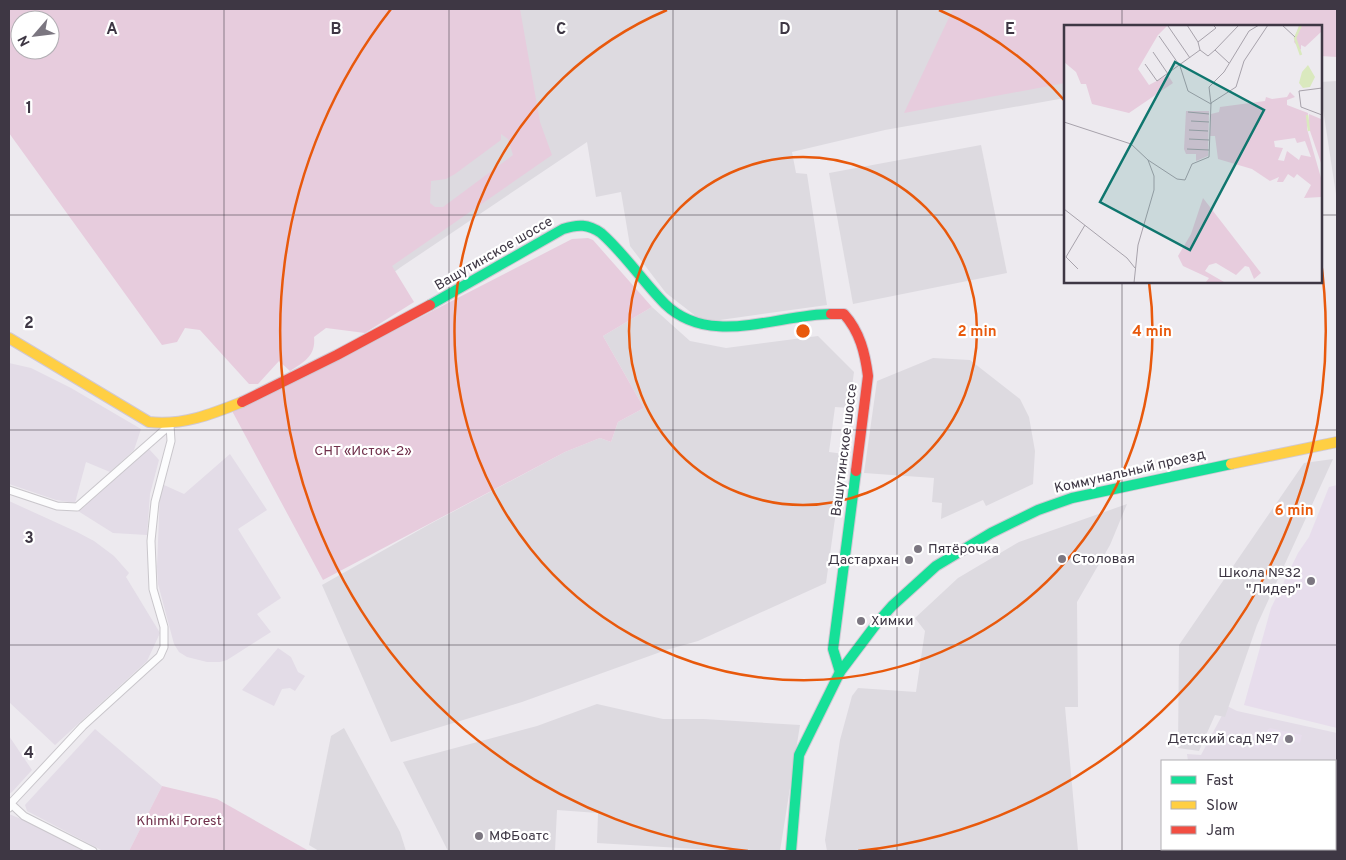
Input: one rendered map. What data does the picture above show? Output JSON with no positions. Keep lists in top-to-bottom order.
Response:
{
  "streets": {
    "street": ["Вашутинское шоссе", "Коммунальный проезд"]
  },
  "crossings": [
    ["Вашутинское шоссе", "Коммунальный проезд"]
  ],
  "parks": ["СНТ «Исток-2»", "Khimki Forest"],
  "places": [
    "Пятёрочка",
    "Столовая",
    "Дастархан",
    "Школа №32 \"Лидер\"",
    "Химки",
    "Детский сад №7",
    "МФБоатс"
  ],
  "legend": ["Fast", "Slow", "Jam"],
  "north": "bottom left",
  "grid": {
    "columns": [
      "A",
      "B",
      "C",
      "D",
      "E"
    ],
    "rows": [
      "1",
      "2",
      "3",
      "4"
    ]
  },
  "rings": ["2 min", "4 min", "6 min"]
}
